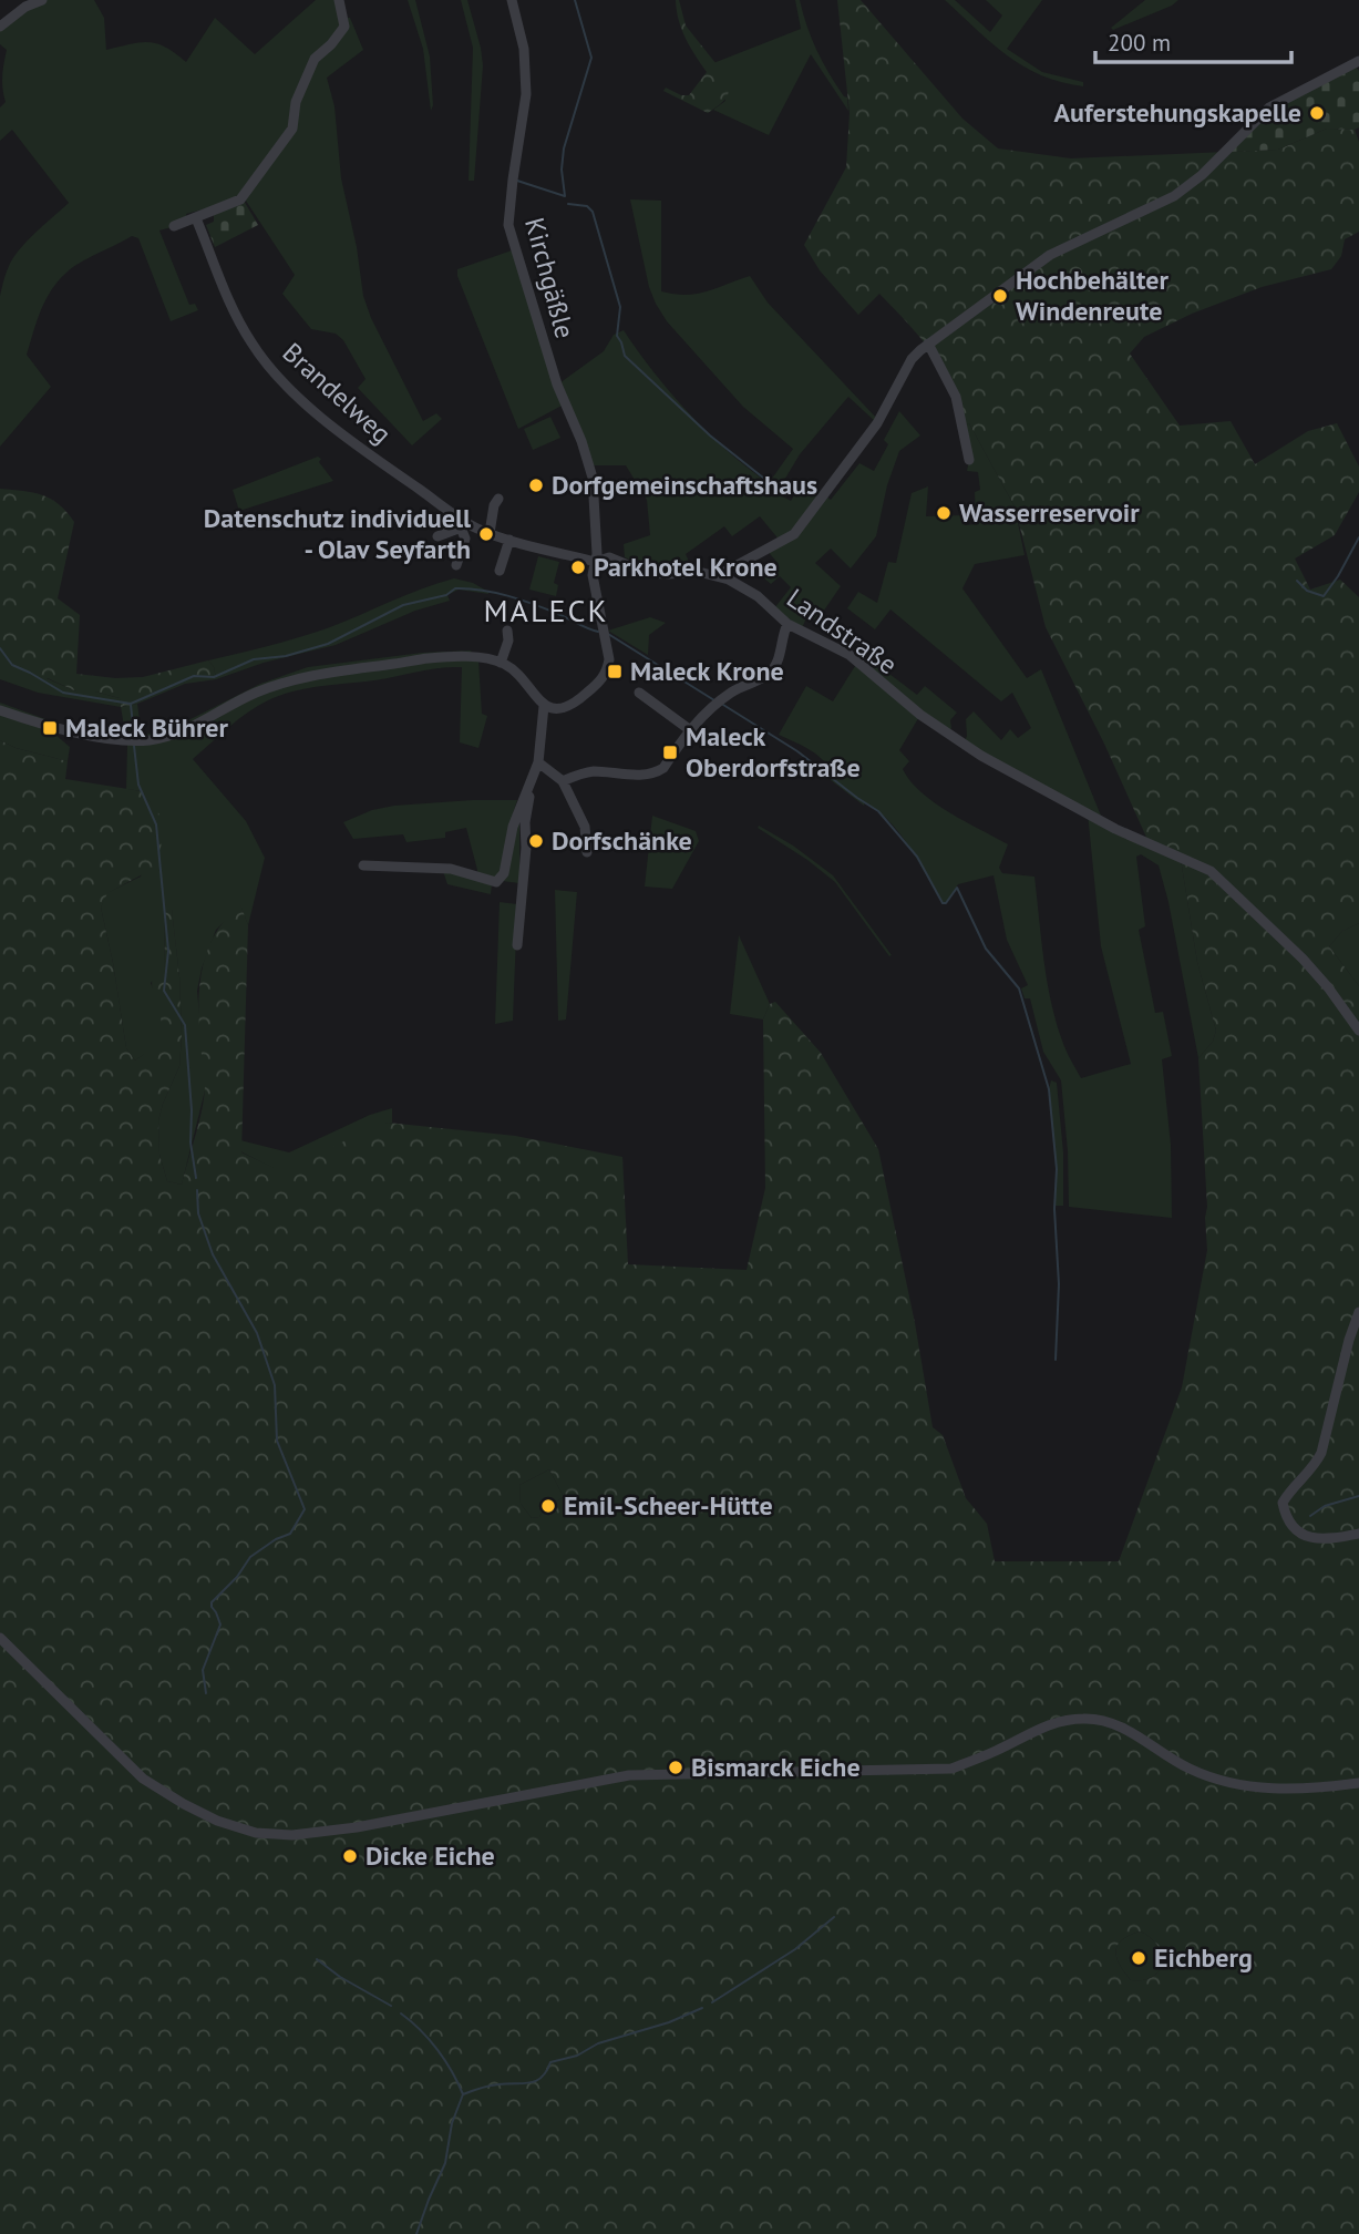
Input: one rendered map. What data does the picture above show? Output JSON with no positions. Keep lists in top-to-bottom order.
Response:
{
  "streets": {
    "street": ["Kirchgäßle", "Brandelweg", "Landstraße"]
  },
  "crossings": [
    ["Kirchgäßle", "Brandelweg"],
    ["Kirchgäßle", "Landstraße"],
    ["Brandelweg", "Landstraße"]
  ],
  "districts": ["MALECK"],
  "places": {
    "other": [
      "Auferstehungskapelle",
      "Hochbehälter Windenreute",
      "Dorfgemeinschaftshaus",
      "Wasserreservoir",
      "Datenschutz individuell - Olav Seyfarth",
      "Parkhotel Krone",
      "Dorfschänke",
      "Emil-Scheer-Hütte",
      "Bismarck Eiche",
      "Dicke Eiche",
      "Eichberg"
    ],
    "transit": ["Maleck Krone", "Maleck Bührer", "Maleck Oberdorfstraße"]
  },
  "scale_bar": "200 m"
}
